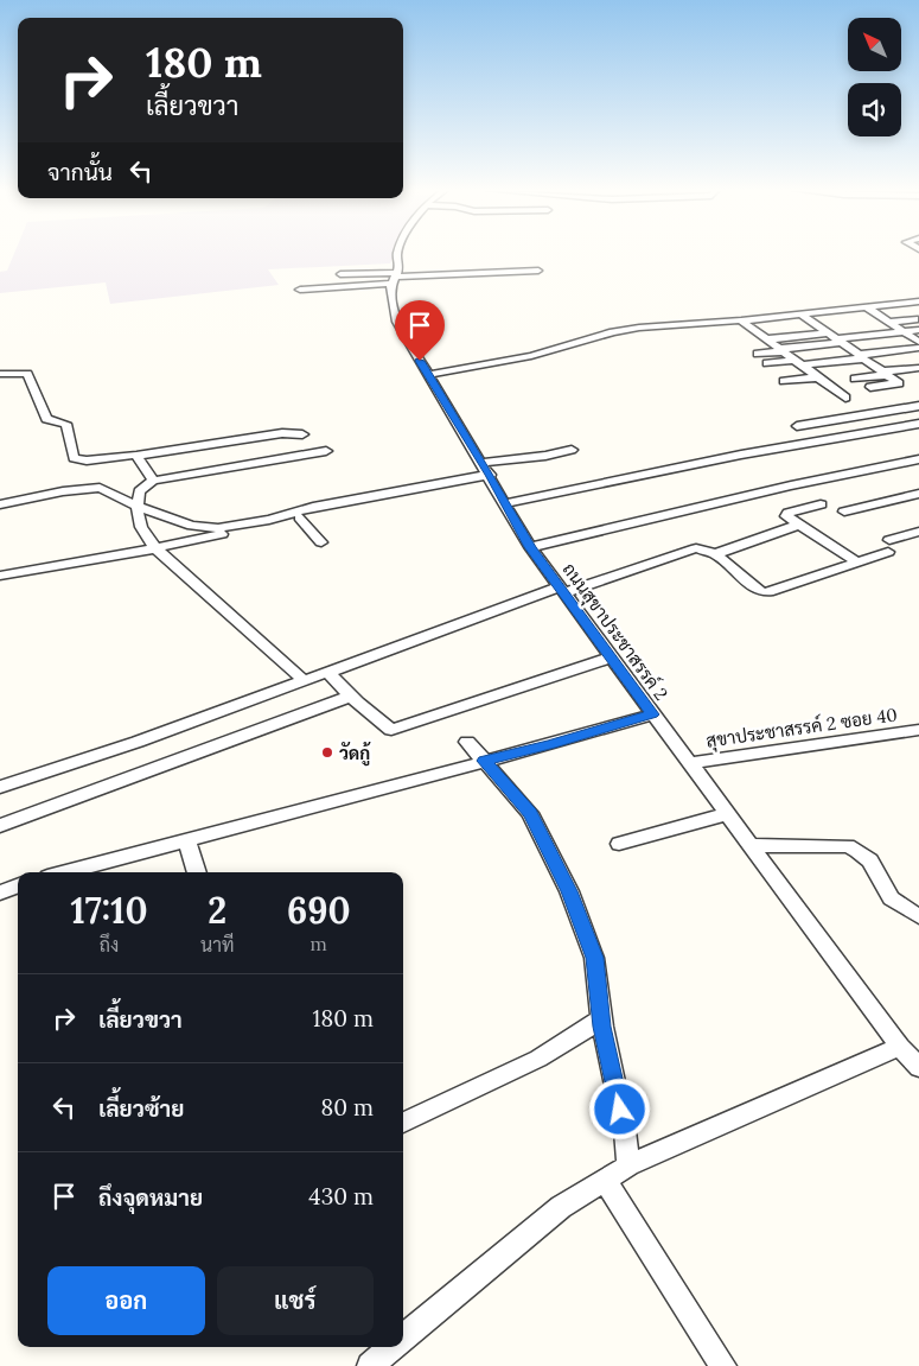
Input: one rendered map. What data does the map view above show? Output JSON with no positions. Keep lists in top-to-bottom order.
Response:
{
  "streets": {
    "street": ["ถนนสุขาประชาสรรค์ 2", "สุขาประชาสรรค์ 2 ซอย 40"]
  },
  "crossings": [
    ["ถนนสุขาประชาสรรค์ 2", "สุขาประชาสรรค์ 2 ซอย 40"]
  ],
  "places": ["วัดกู้"],
  "north": "top left",
  "page": {
    "turn": ["180 m", "เลี้ยวขวา"],
    "then": "จากนั้น",
    "eta": [
      "17:10",
      "ถึง",
      "2",
      "นาที",
      "690",
      "m"
    ],
    "list": [
      {
        "name": "เลี้ยวขวา",
        "value": "180 m"
      },
      {
        "name": "เลี้ยวซ้าย",
        "value": "80 m"
      },
      {
        "name": "ถึงจุดหมาย",
        "value": "430 m"
      }
    ],
    "buttons": ["ออก", "แชร์"]
  }
}
